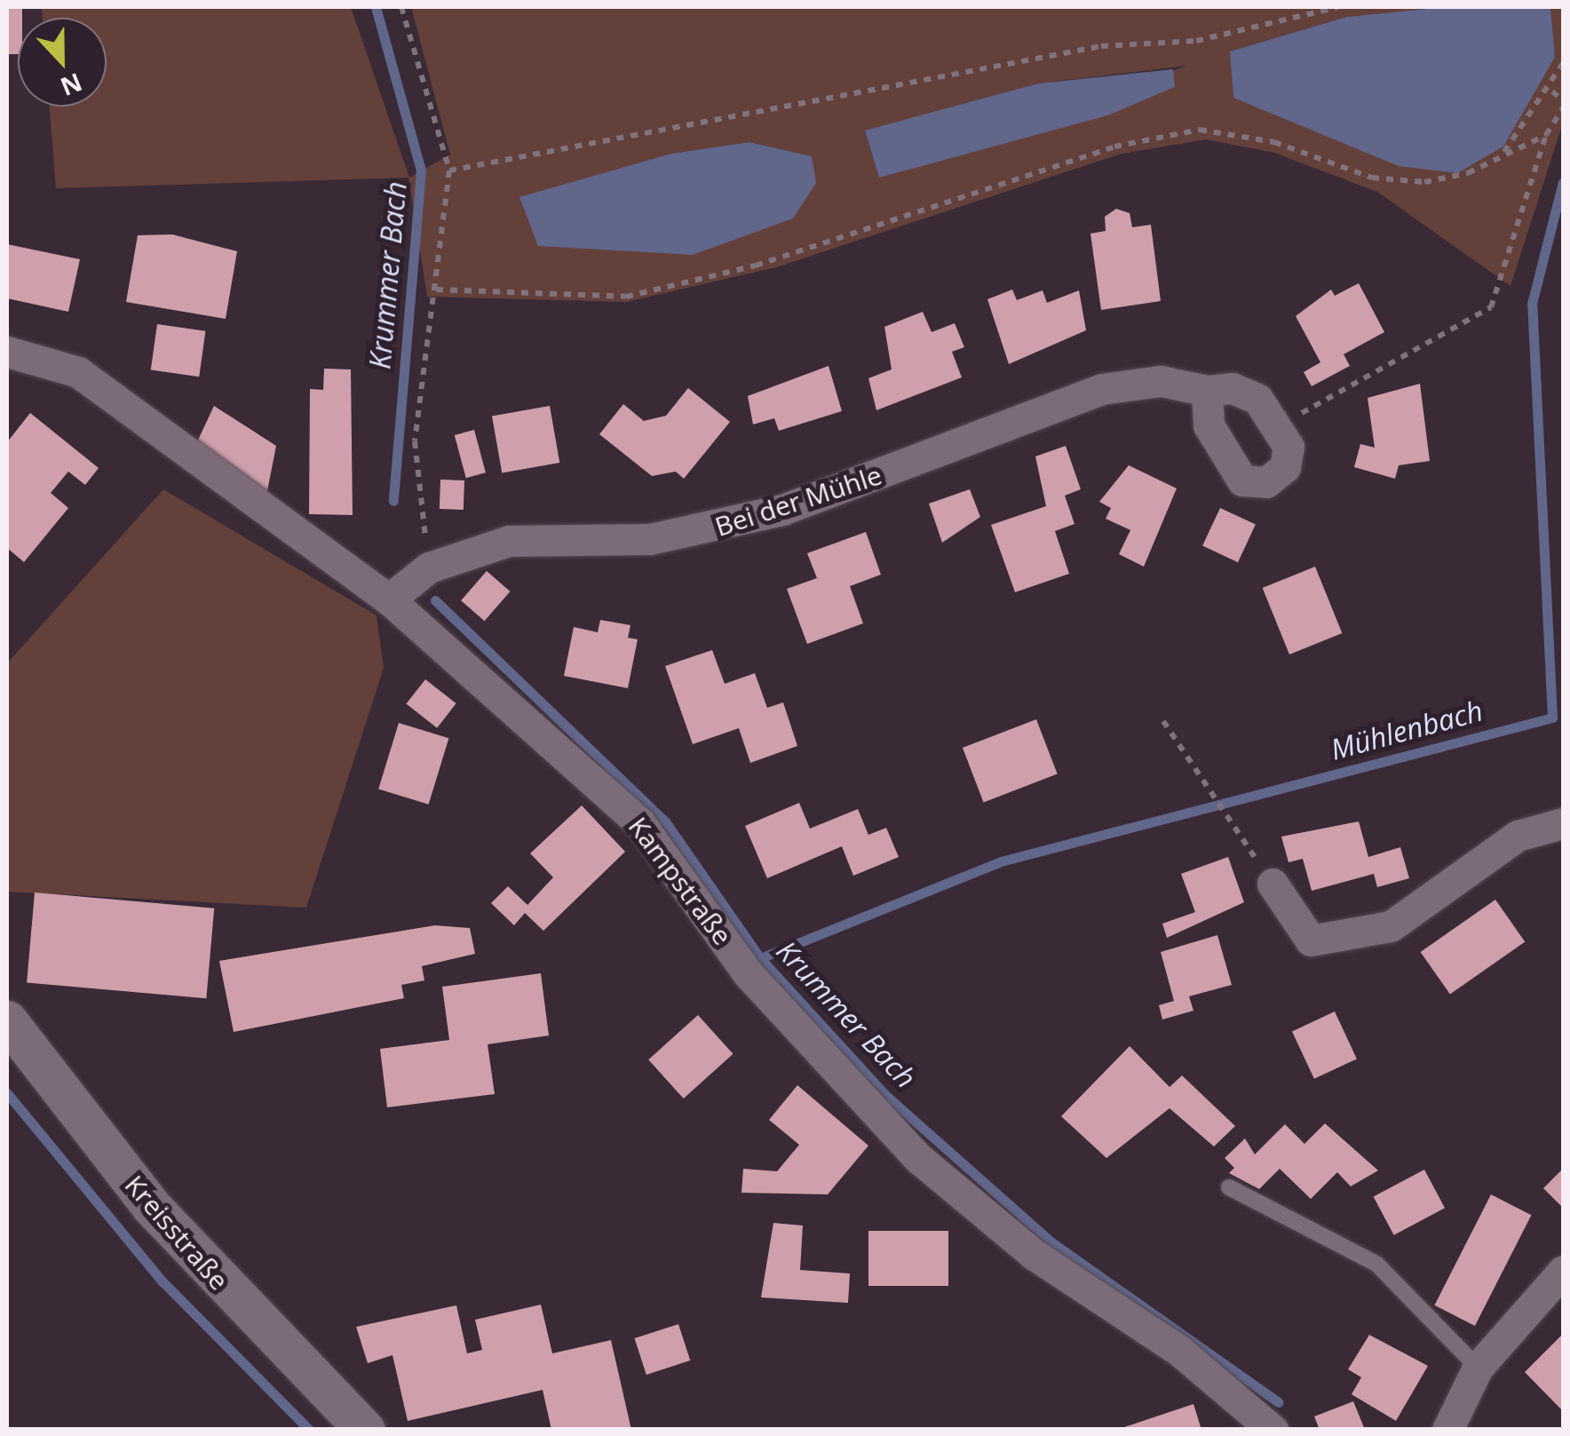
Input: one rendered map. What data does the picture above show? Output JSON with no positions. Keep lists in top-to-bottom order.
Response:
{
  "streets": {
    "street": ["Bei der Mühle", "Kampstraße", "Kreisstraße"]
  },
  "crossings": [
    ["Bei der Mühle", "Kampstraße"]
  ],
  "water": ["Krummer Bach", "Mühlenbach"],
  "north": "bottom"
}
